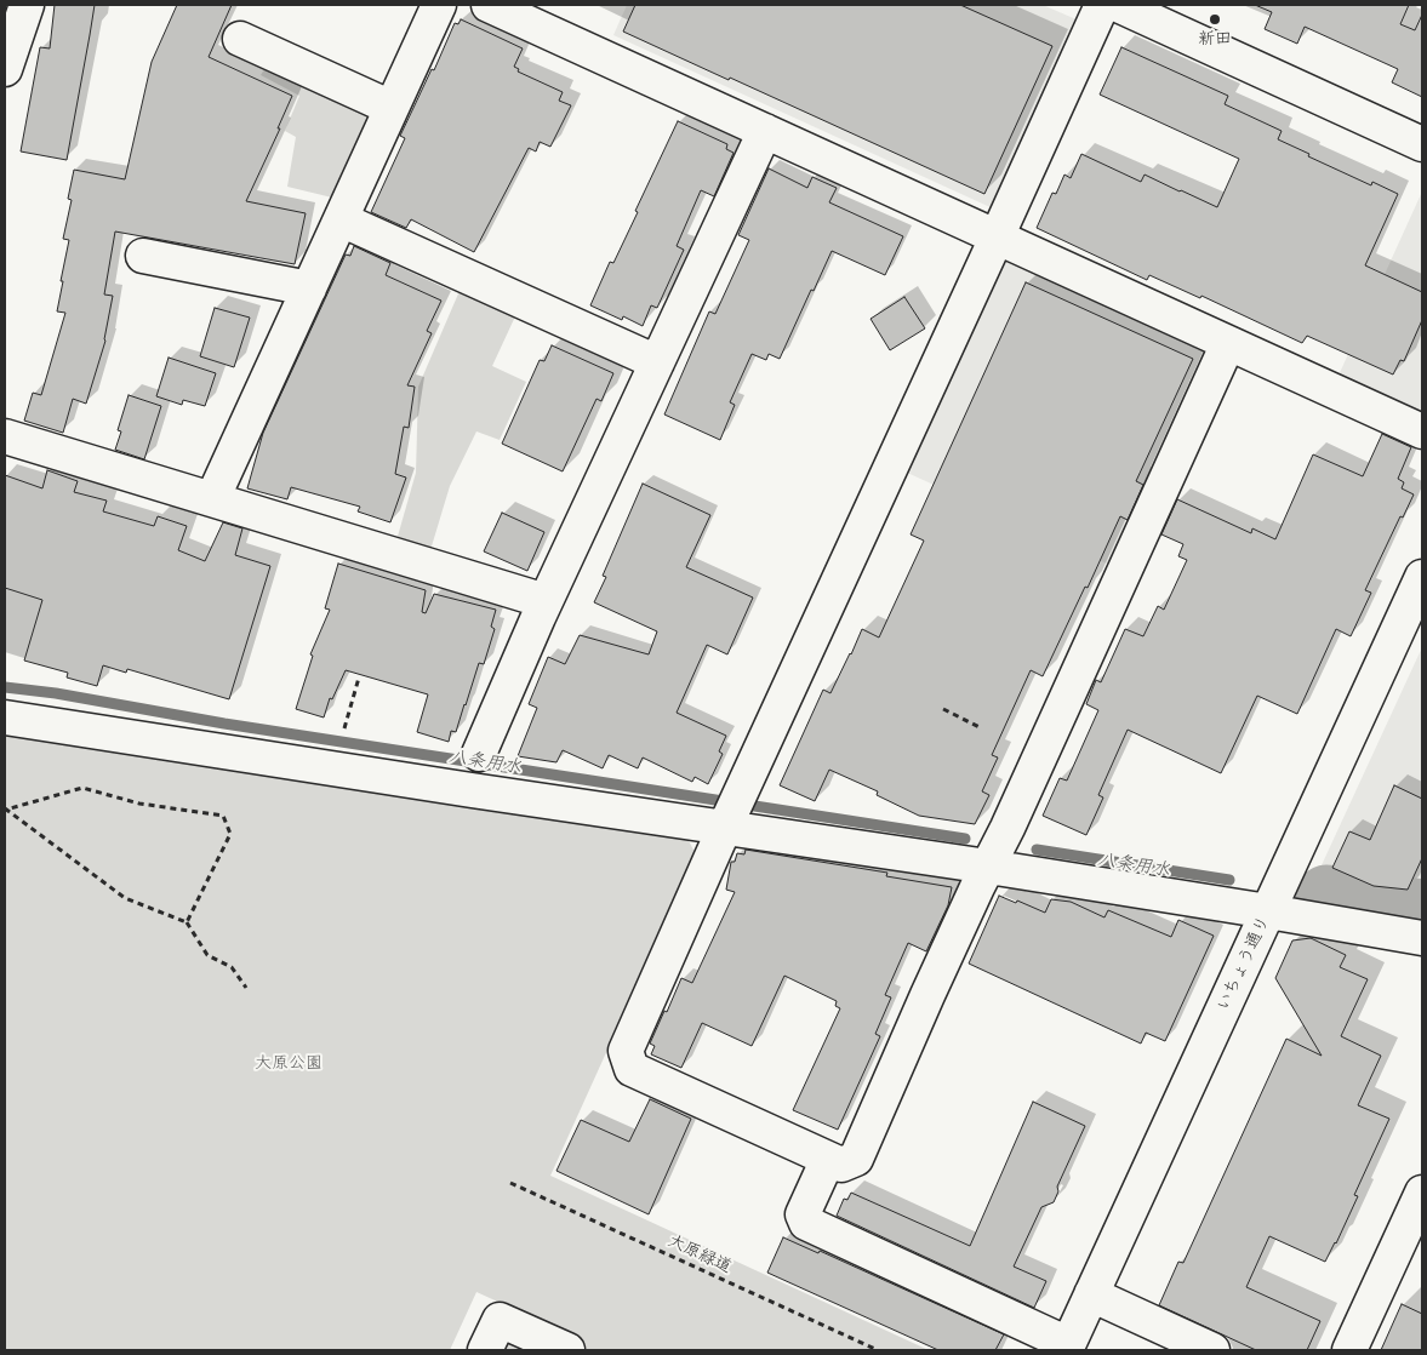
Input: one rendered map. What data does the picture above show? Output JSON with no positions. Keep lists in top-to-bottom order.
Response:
{
  "streets": {
    "street": ["いちょう通り"],
    "path": ["大原緑道"]
  },
  "water": ["八条用水"],
  "parks": ["大原公園"],
  "places": ["新田"]
}
